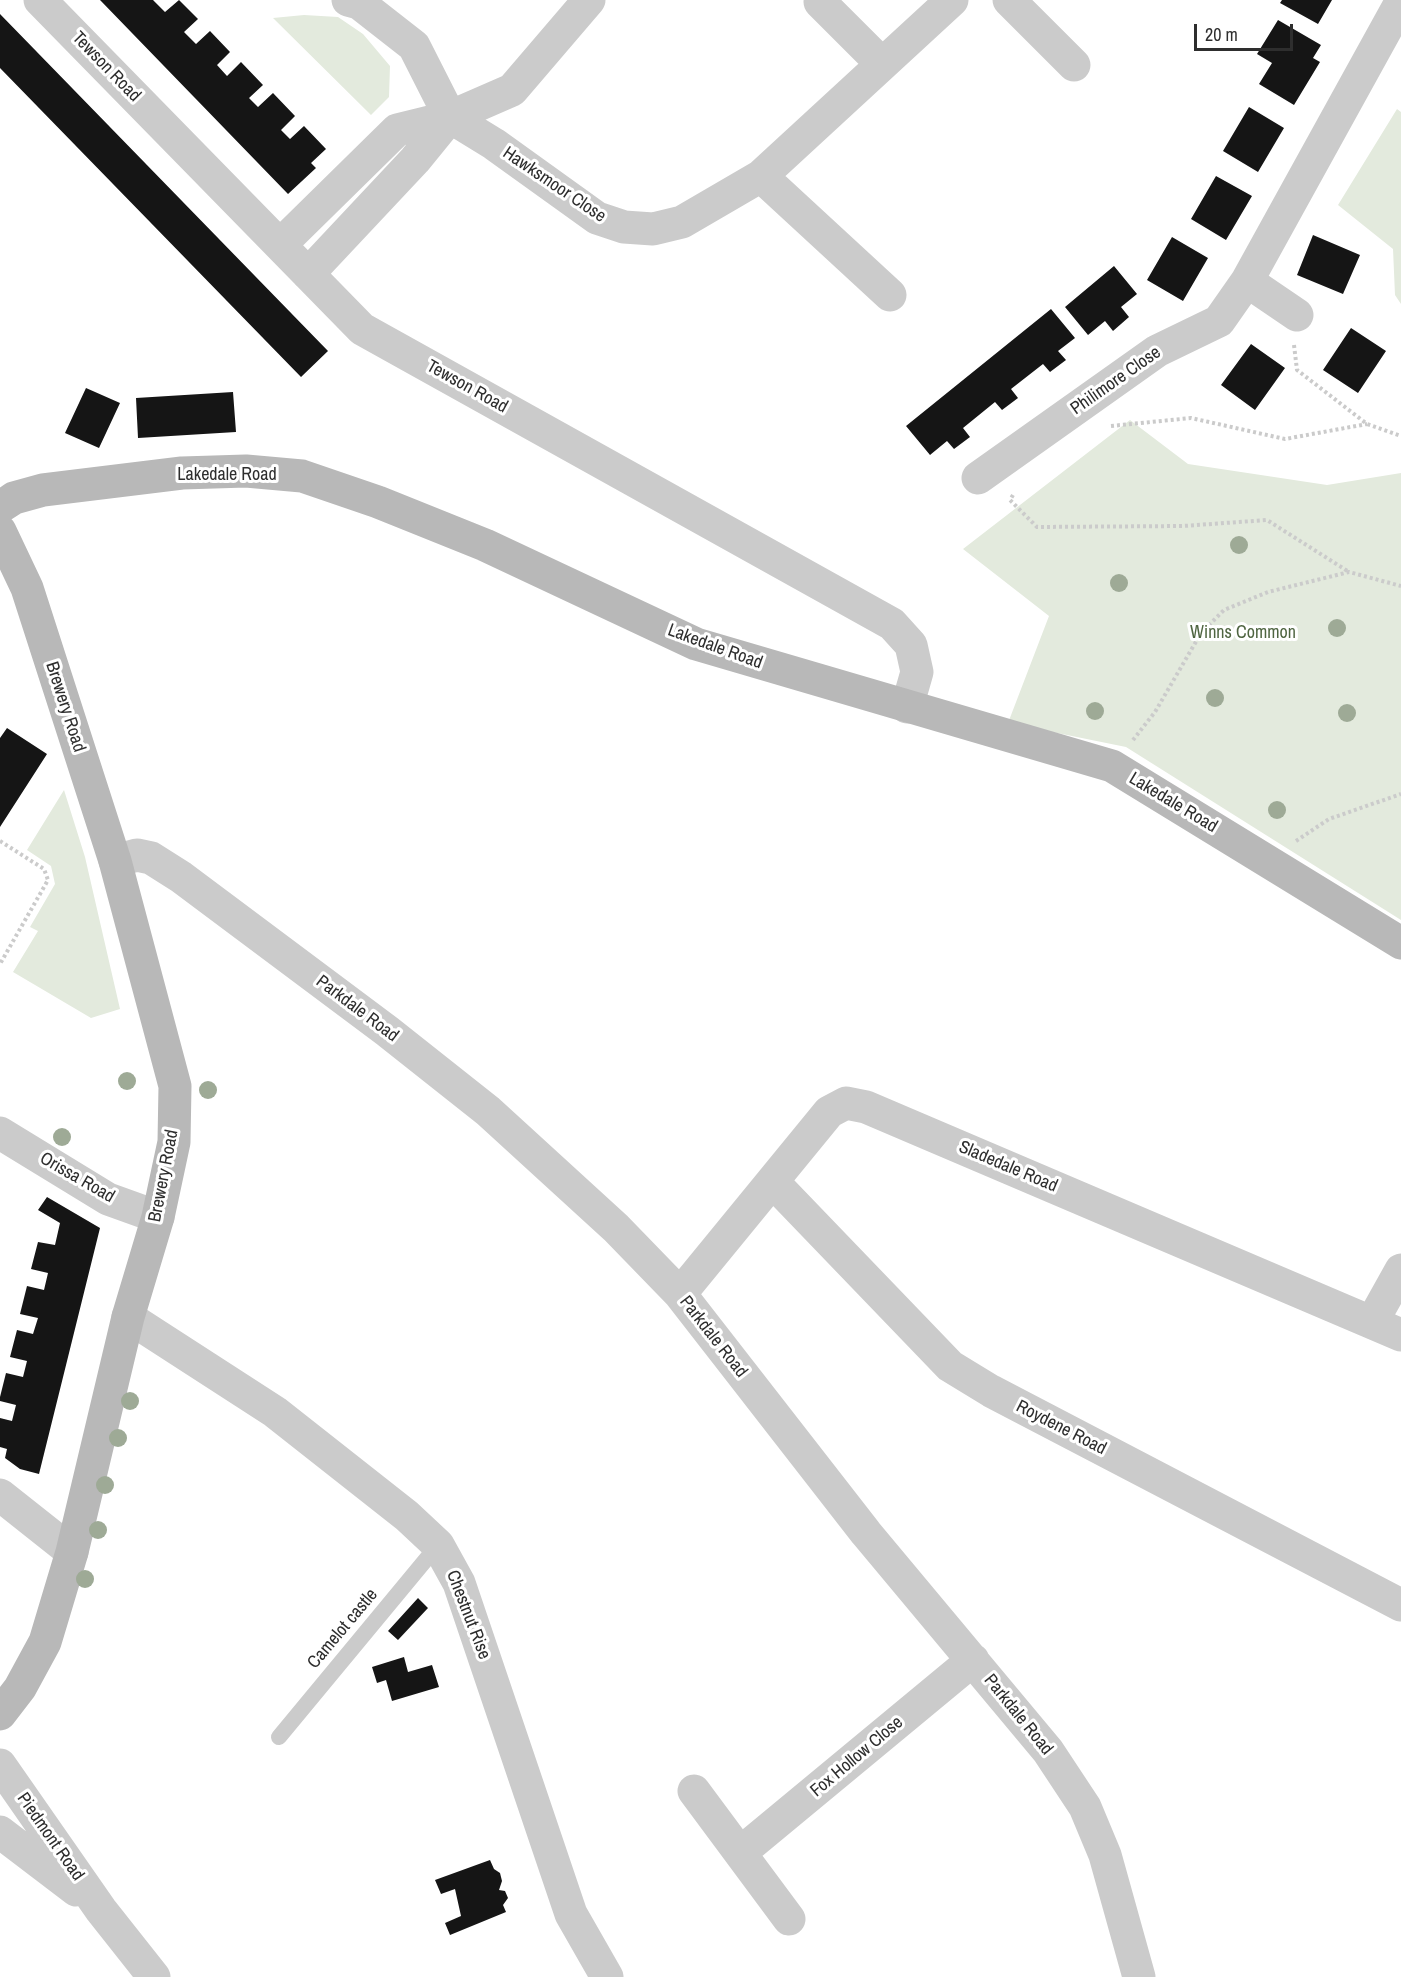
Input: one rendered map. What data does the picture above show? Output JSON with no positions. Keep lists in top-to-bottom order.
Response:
{
  "streets": {
    "street": [
      "Tewson Road",
      "Hawksmoor Close",
      "Philimore Close",
      "Lakedale Road",
      "Brewery Road",
      "Parkdale Road",
      "Sladedale Road",
      "Orissa Road",
      "Roydene Road",
      "Chestnut Rise",
      "Fox Hollow Close",
      "Piedmont Road"
    ],
    "lane": ["Camelot castle"]
  },
  "crossings": [
    ["Tewson Road", "Lakedale Road"],
    ["Brewery Road", "Parkdale Road"],
    ["Brewery Road", "Orissa Road"],
    ["Brewery Road", "Chestnut Rise"],
    ["Parkdale Road", "Sladedale Road"],
    ["Parkdale Road", "Fox Hollow Close"],
    ["Sladedale Road", "Roydene Road"],
    ["Chestnut Rise", "Camelot castle"]
  ],
  "parks": ["Winns Common"],
  "scale_bar": "20 m"
}
